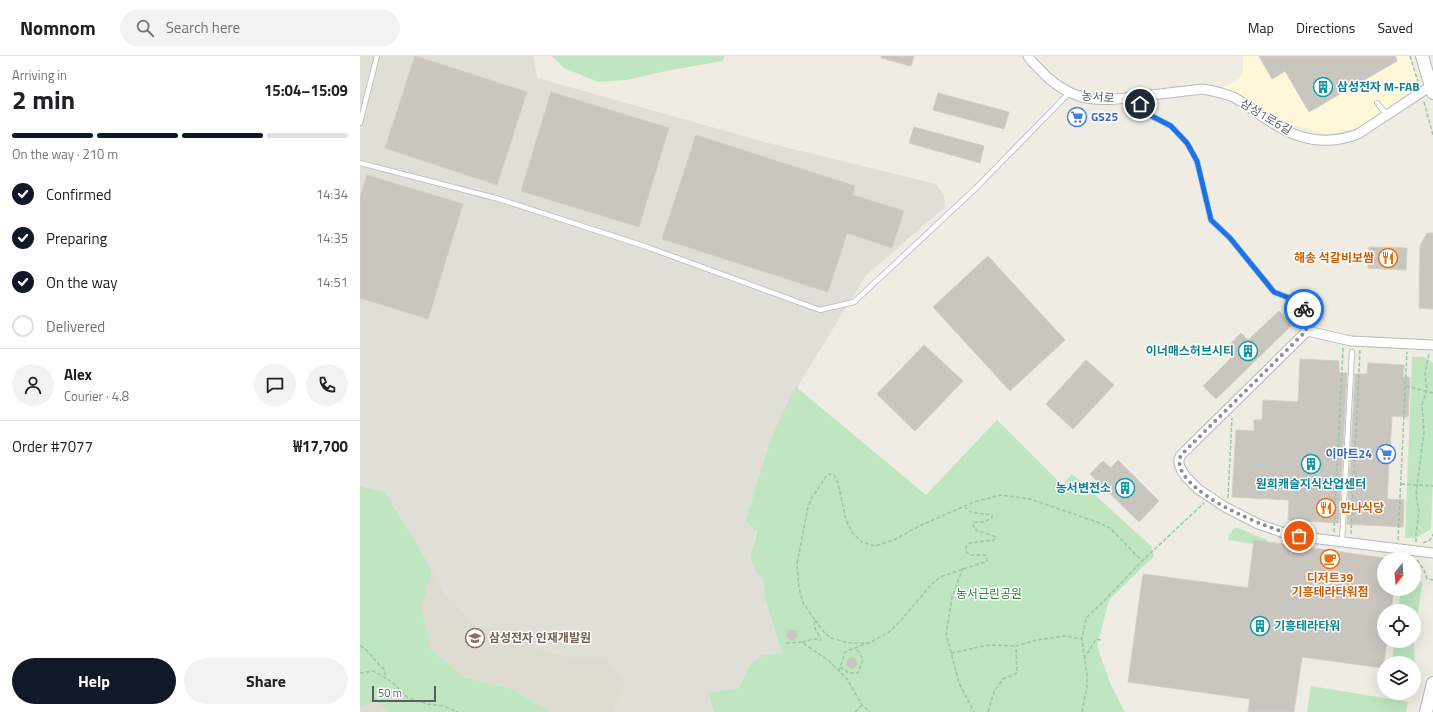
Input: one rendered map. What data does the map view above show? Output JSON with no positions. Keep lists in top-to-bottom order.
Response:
{
  "streets": {
    "street": ["농서로", "삼성1로6길"]
  },
  "crossings": [
    ["농서로", "삼성1로6길"]
  ],
  "parks": ["농서근린공원"],
  "places": {
    "building": [
      "삼성전자 M-FAB",
      "이너매스허브시티",
      "원희캐슬지식산업센터",
      "농서변전소",
      "기흥테라타워"
    ],
    "supermarket": ["GS25", "이마트24"],
    "restaurant": ["해송 석갈비보쌈", "만나식당"],
    "cafe": ["디저트39 기흥테라타워점"],
    "school or university": ["삼성전자 인재개발원"]
  },
  "scale_bar": "50 m",
  "north": "bottom",
  "page": {
    "header": "Nomnom",
    "search": "Search here",
    "nav": ["Map", "Directions", "Saved"],
    "heading": ["2 min", "Arriving in", "15:04–15:09"],
    "panel": [
      "Alex",
      "Courier · 4.8",
      "Order #7077",
      "₩17,700"
    ],
    "bar": "On the way · 210 m",
    "list": [
      ["Confirmed", "14:34"],
      ["Preparing", "14:35"],
      ["On the way", "14:51"],
      "Delivered"
    ],
    "buttons": ["Help", "Share"],
    "scale": "50 m"
  }
}
